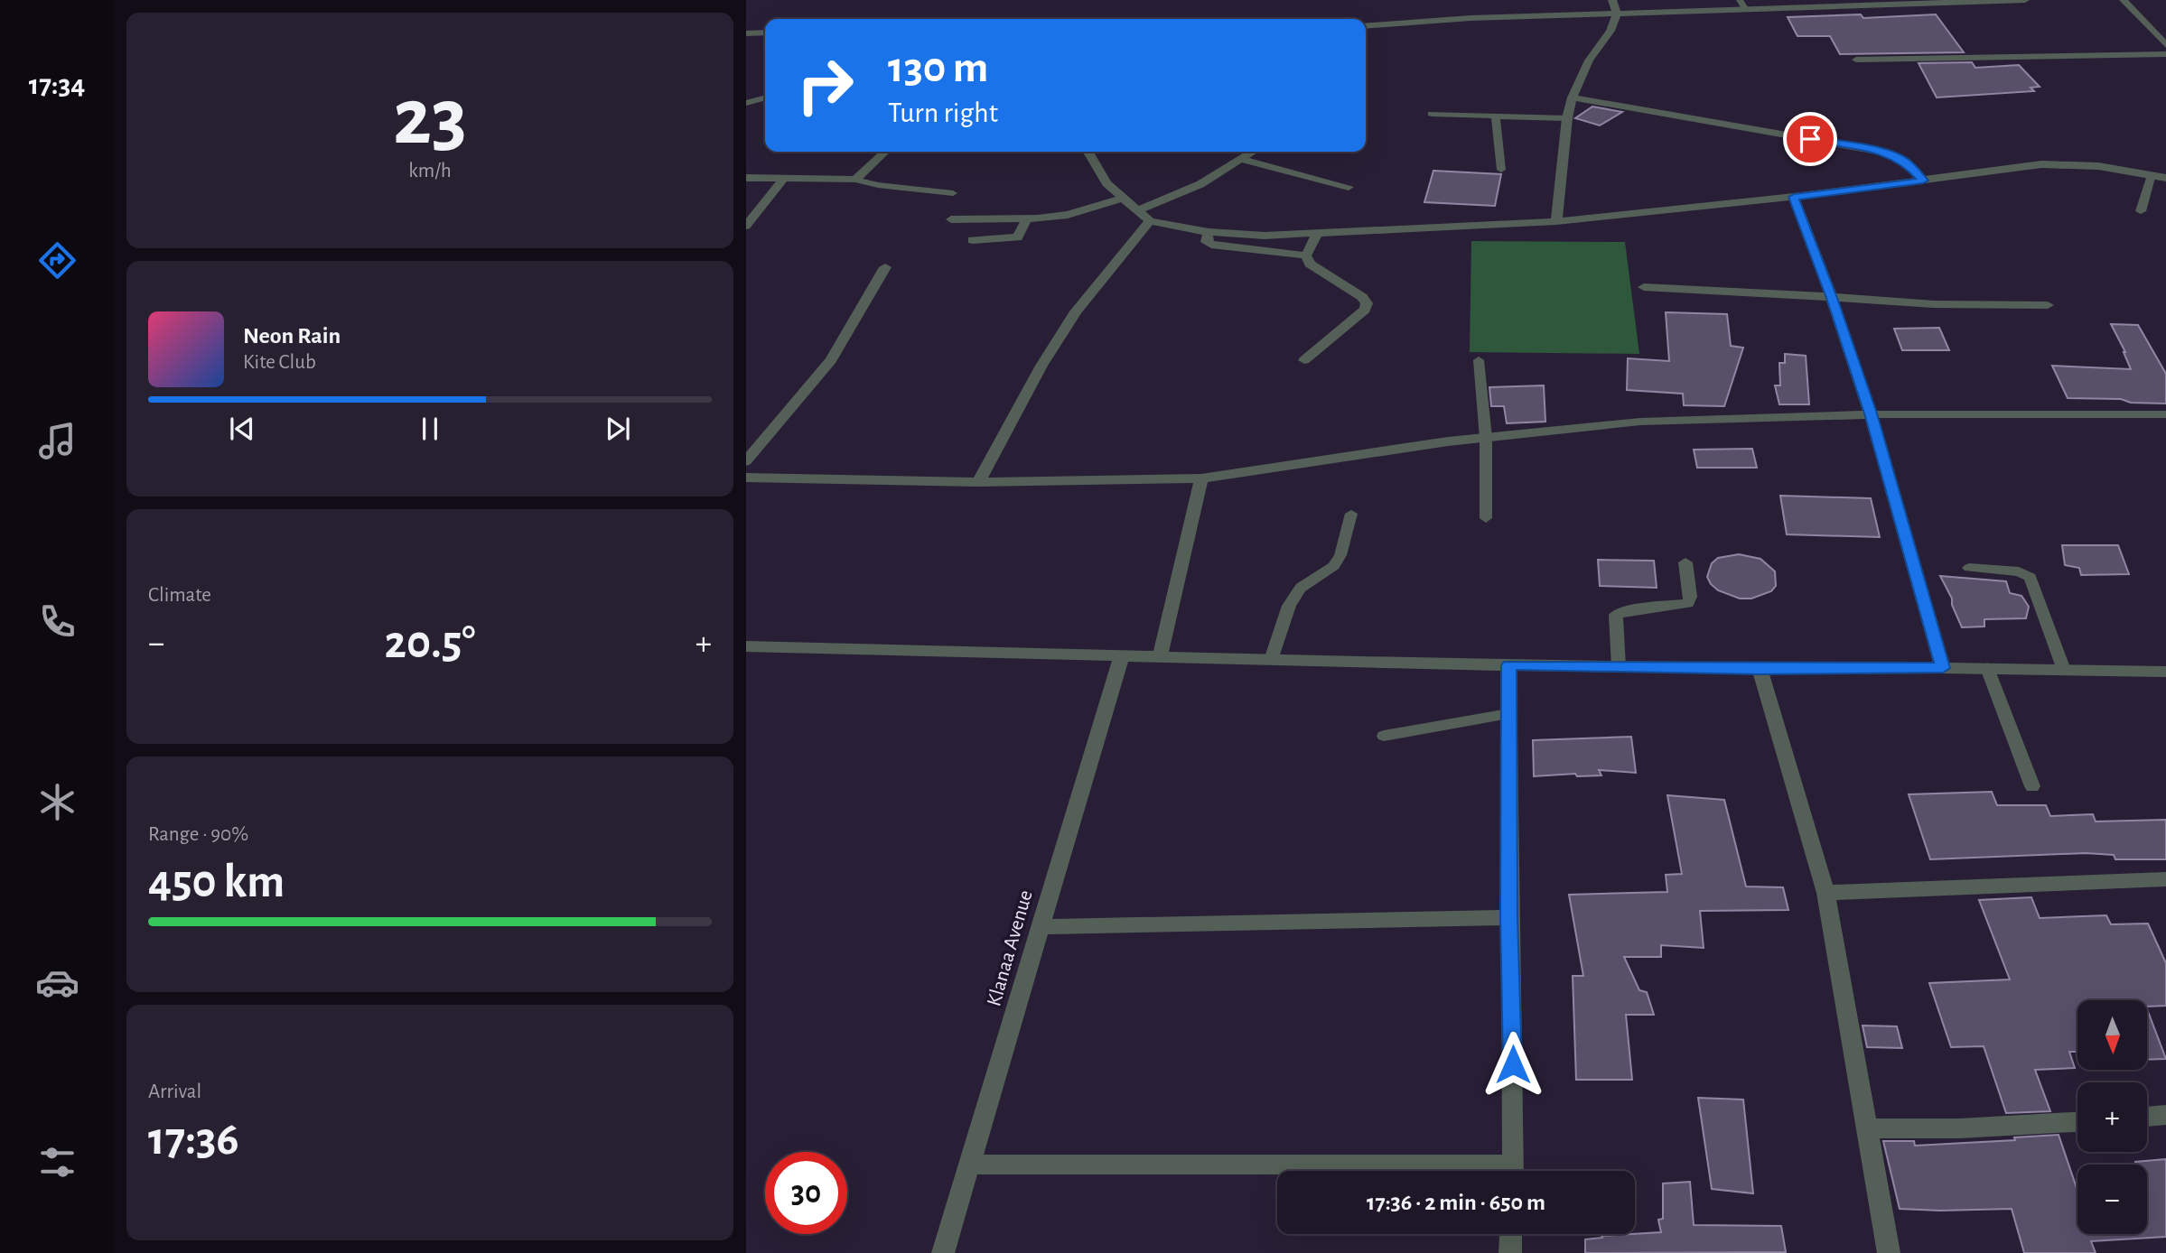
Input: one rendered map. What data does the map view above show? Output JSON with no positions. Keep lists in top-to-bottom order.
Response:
{
  "streets": {
    "street": ["Klanaa Avenue"]
  },
  "north": "bottom",
  "page": {
    "tabs": "17:34",
    "tile": [
      ["23", "km/h"],
      "Climate",
      ["Range · 90%", "450 km"],
      ["Arrival", "17:36"]
    ],
    "turn": ["130 m", "Turn right"],
    "song": ["Neon Rain", "Kite Club"],
    "heat": ["−", "20.5°", "+"],
    "map_buttons": ["+", "−"],
    "limit": "30",
    "trip": "17:36 · 2 min · 650 m"
  }
}
